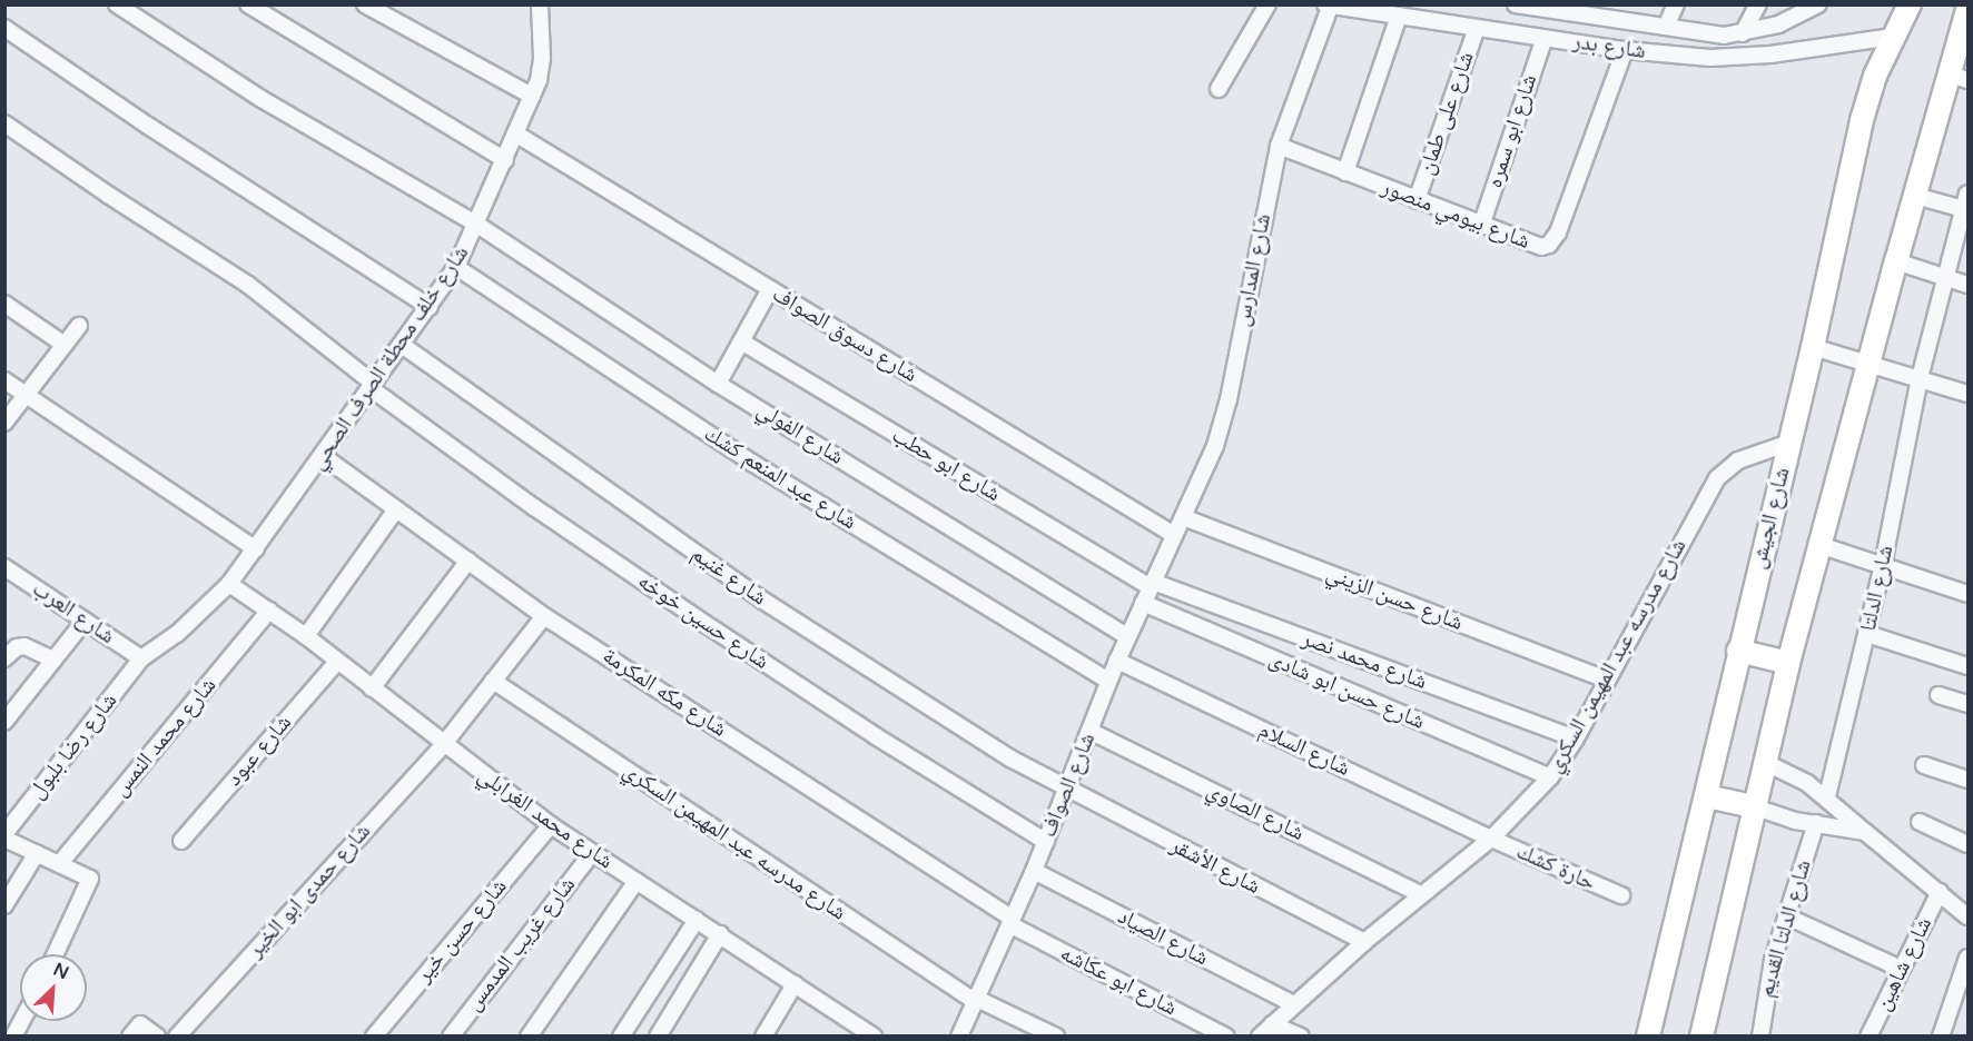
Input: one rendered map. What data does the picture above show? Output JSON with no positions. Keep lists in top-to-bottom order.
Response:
{
  "streets": {
    "main road": ["شارع الجيش"],
    "street": [
      "شارع بدر",
      "شارع على طمان",
      "شارع ابو سمره",
      "شارع بيومي منصور",
      "شارع المدارس",
      "شارع دسوق الصواف",
      "شارع خلف محطة الصرف الصحي",
      "شارع الفولي",
      "شارع ابو حطب",
      "شارع عبد المنعم كشك",
      "شارع غنيم",
      "شارع الدلتا",
      "شارع حسن الزيني",
      "شارع العرب",
      "شارع حسين خوخه",
      "شارع مدرسه عبد المهيمن السكري",
      "شارع محمد نصر",
      "شارع حسن ابو شادى",
      "شارع مكه المكرمة",
      "شارع محمد النمس",
      "شارع رضا بلبول",
      "شارع السلام",
      "شارع عبود",
      "شارع الصواف",
      "شارع الصاوي",
      "شارع محمد الغرابلي",
      "شارع الأشقر",
      "حارة كشك",
      "شارع حمدى ابو الخير",
      "شارع الدلتا القديم",
      "شارع حسن خير",
      "شارع الصياد",
      "شارع غريب المدمس",
      "شارع شاهين",
      "شارع ابو عكاشه"
    ]
  },
  "crossings": [
    ["شارع بدر", "شارع على طمان"],
    ["شارع بدر", "شارع ابو سمره"],
    ["شارع بدر", "شارع بيومي منصور"],
    ["شارع بدر", "شارع المدارس"],
    ["شارع بدر", "شارع الجيش"],
    ["شارع على طمان", "شارع بيومي منصور"],
    ["شارع ابو سمره", "شارع بيومي منصور"],
    ["شارع بيومي منصور", "شارع المدارس"],
    ["شارع المدارس", "شارع دسوق الصواف"],
    ["شارع المدارس", "شارع حسن الزيني"],
    ["شارع المدارس", "شارع الصواف"],
    ["شارع دسوق الصواف", "شارع خلف محطة الصرف الصحي"],
    ["شارع دسوق الصواف", "شارع الصواف"],
    ["شارع خلف محطة الصرف الصحي", "شارع الفولي"],
    ["شارع خلف محطة الصرف الصحي", "شارع عبد المنعم كشك"],
    ["شارع خلف محطة الصرف الصحي", "شارع غنيم"],
    ["شارع خلف محطة الصرف الصحي", "شارع العرب"],
    ["شارع خلف محطة الصرف الصحي", "شارع حسين خوخه"],
    ["شارع خلف محطة الصرف الصحي", "شارع مكه المكرمة"],
    ["شارع خلف محطة الصرف الصحي", "شارع رضا بلبول"],
    ["شارع خلف محطة الصرف الصحي", "شارع محمد الغرابلي"],
    ["شارع الفولي", "شارع الصواف"],
    ["شارع ابو حطب", "شارع محمد نصر"],
    ["شارع ابو حطب", "شارع الصواف"],
    ["شارع عبد المنعم كشك", "شارع الصواف"],
    ["شارع الجيش", "شارع مدرسه عبد المهيمن السكري"],
    ["شارع غنيم", "شارع الصواف"],
    ["شارع غنيم", "شارع الأشقر"],
    ["شارع حسن الزيني", "شارع مدرسه عبد المهيمن السكري"],
    ["شارع العرب", "شارع رضا بلبول"],
    ["شارع حسين خوخه", "شارع الصواف"],
    ["شارع مدرسه عبد المهيمن السكري", "شارع محمد نصر"],
    ["شارع مدرسه عبد المهيمن السكري", "شارع حسن ابو شادى"],
    ["شارع مدرسه عبد المهيمن السكري", "شارع السلام"],
    ["شارع مدرسه عبد المهيمن السكري", "شارع الصواف"],
    ["شارع مدرسه عبد المهيمن السكري", "شارع الصاوي"],
    ["شارع مدرسه عبد المهيمن السكري", "شارع الأشقر"],
    ["شارع مدرسه عبد المهيمن السكري", "حارة كشك"],
    ["شارع مدرسه عبد المهيمن السكري", "شارع حمدى ابو الخير"],
    ["شارع مدرسه عبد المهيمن السكري", "شارع الصياد"],
    ["شارع محمد نصر", "شارع الصواف"],
    ["شارع حسن ابو شادى", "شارع الصواف"],
    ["شارع مكه المكرمة", "شارع الصواف"],
    ["شارع مكه المكرمة", "شارع حمدى ابو الخير"],
    ["شارع مكه المكرمة", "شارع ابو عكاشه"],
    ["شارع محمد النمس", "شارع محمد الغرابلي"],
    ["شارع السلام", "شارع الصواف"],
    ["شارع السلام", "حارة كشك"],
    ["شارع عبود", "شارع محمد الغرابلي"],
    ["شارع الصواف", "شارع الصاوي"],
    ["شارع الصواف", "شارع الأشقر"],
    ["شارع الصواف", "شارع الصياد"],
    ["شارع الصواف", "شارع ابو عكاشه"],
    ["شارع محمد الغرابلي", "شارع حمدى ابو الخير"],
    ["شارع محمد الغرابلي", "شارع حسن خير"],
    ["شارع محمد الغرابلي", "شارع غريب المدمس"]
  ],
  "north": "top right"
}
